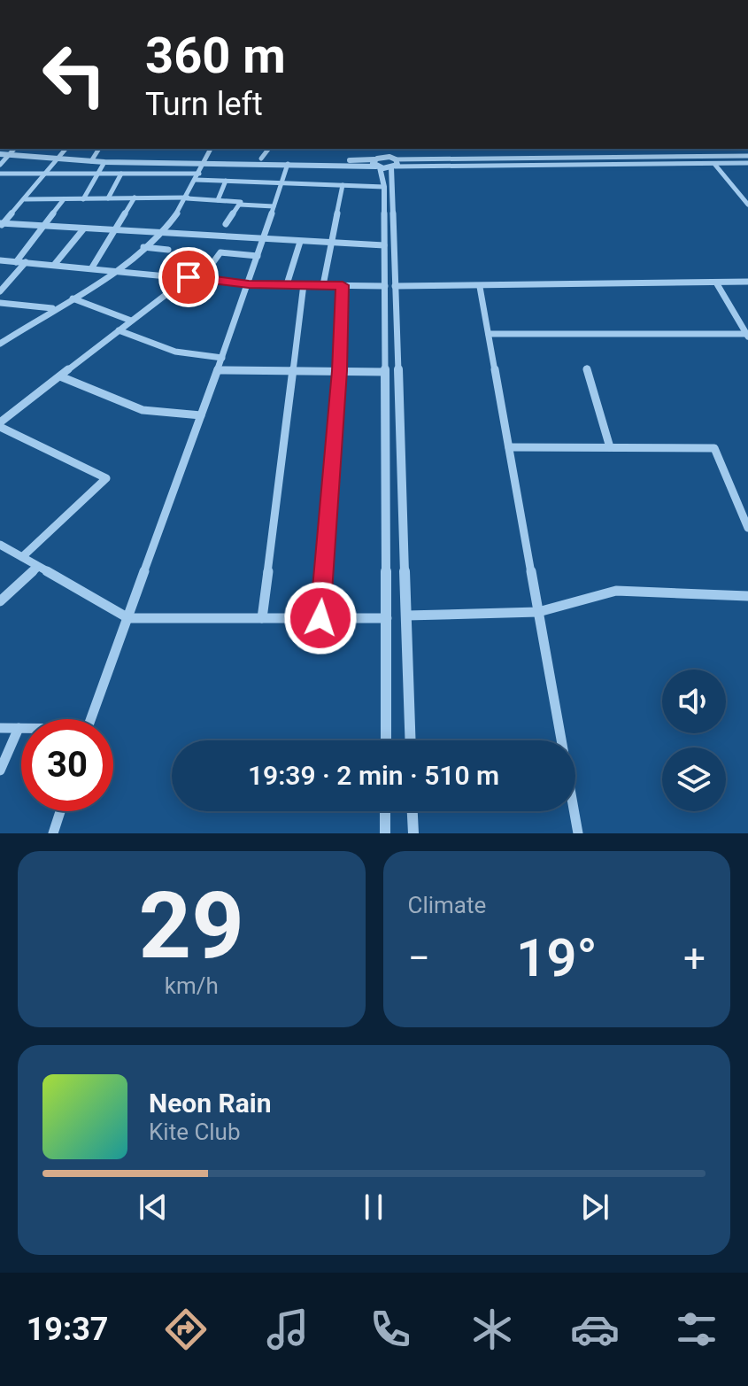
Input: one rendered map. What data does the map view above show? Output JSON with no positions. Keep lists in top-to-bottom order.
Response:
{
  "page": {
    "turn": ["360 m", "Turn left"],
    "limit": "30",
    "trip": "19:39 · 2 min · 510 m",
    "tile": [
      ["29", "km/h"],
      "Climate"
    ],
    "heat": ["−", "19°", "+"],
    "song": ["Neon Rain", "Kite Club"],
    "tabs": "19:37"
  }
}
